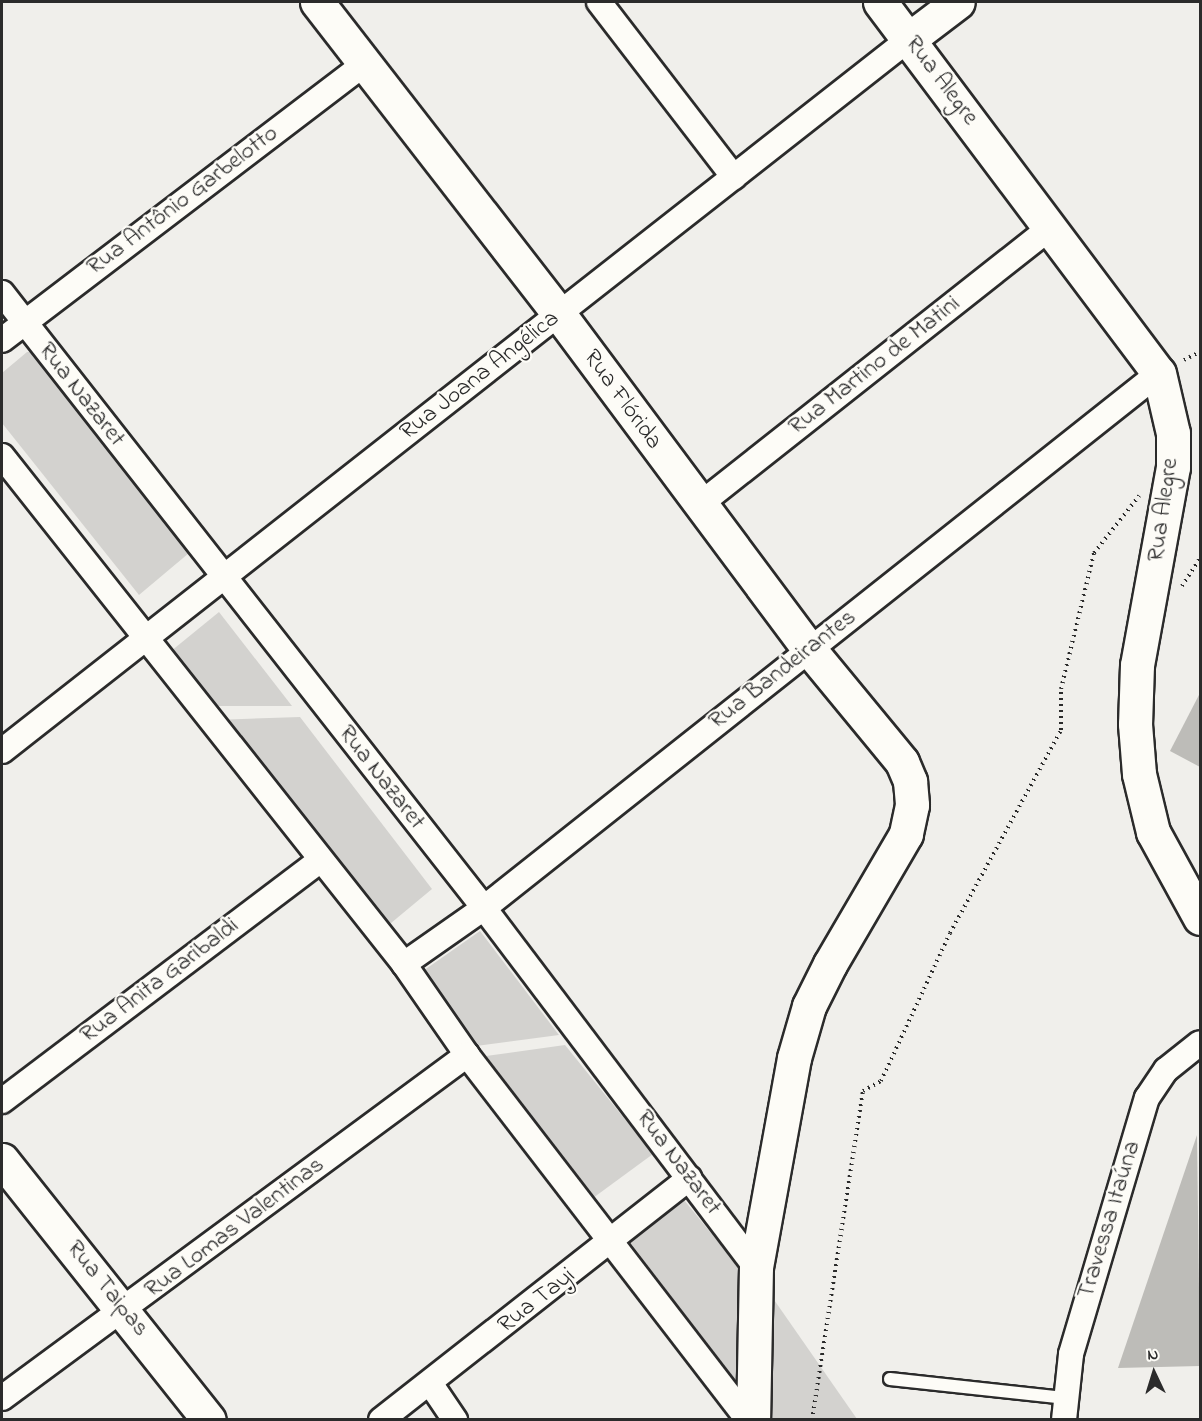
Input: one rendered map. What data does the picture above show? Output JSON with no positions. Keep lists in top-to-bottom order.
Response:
{
  "streets": {
    "street": [
      "Rua Alegre",
      "Rua Antônio Garbelotto",
      "Rua Martino de Matini",
      "Rua Joana Angélica",
      "Rua Nazaret",
      "Rua Flórida",
      "Rua Bandeirantes",
      "Rua Anita Garibaldi",
      "Travessa Itaúna",
      "Rua Lomas Valentinas",
      "Rua Taipas",
      "Rua Tayi"
    ]
  },
  "crossings": [
    ["Rua Alegre", "Rua Martino de Matini"],
    ["Rua Alegre", "Rua Joana Angélica"],
    ["Rua Alegre", "Rua Bandeirantes"],
    ["Rua Antônio Garbelotto", "Rua Nazaret"],
    ["Rua Antônio Garbelotto", "Rua Flórida"],
    ["Rua Martino de Matini", "Rua Flórida"],
    ["Rua Joana Angélica", "Rua Nazaret"],
    ["Rua Joana Angélica", "Rua Flórida"],
    ["Rua Nazaret", "Rua Flórida"],
    ["Rua Nazaret", "Rua Bandeirantes"],
    ["Rua Nazaret", "Rua Tayi"],
    ["Rua Flórida", "Rua Bandeirantes"],
    ["Rua Lomas Valentinas", "Rua Taipas"]
  ],
  "north": "top"
}
